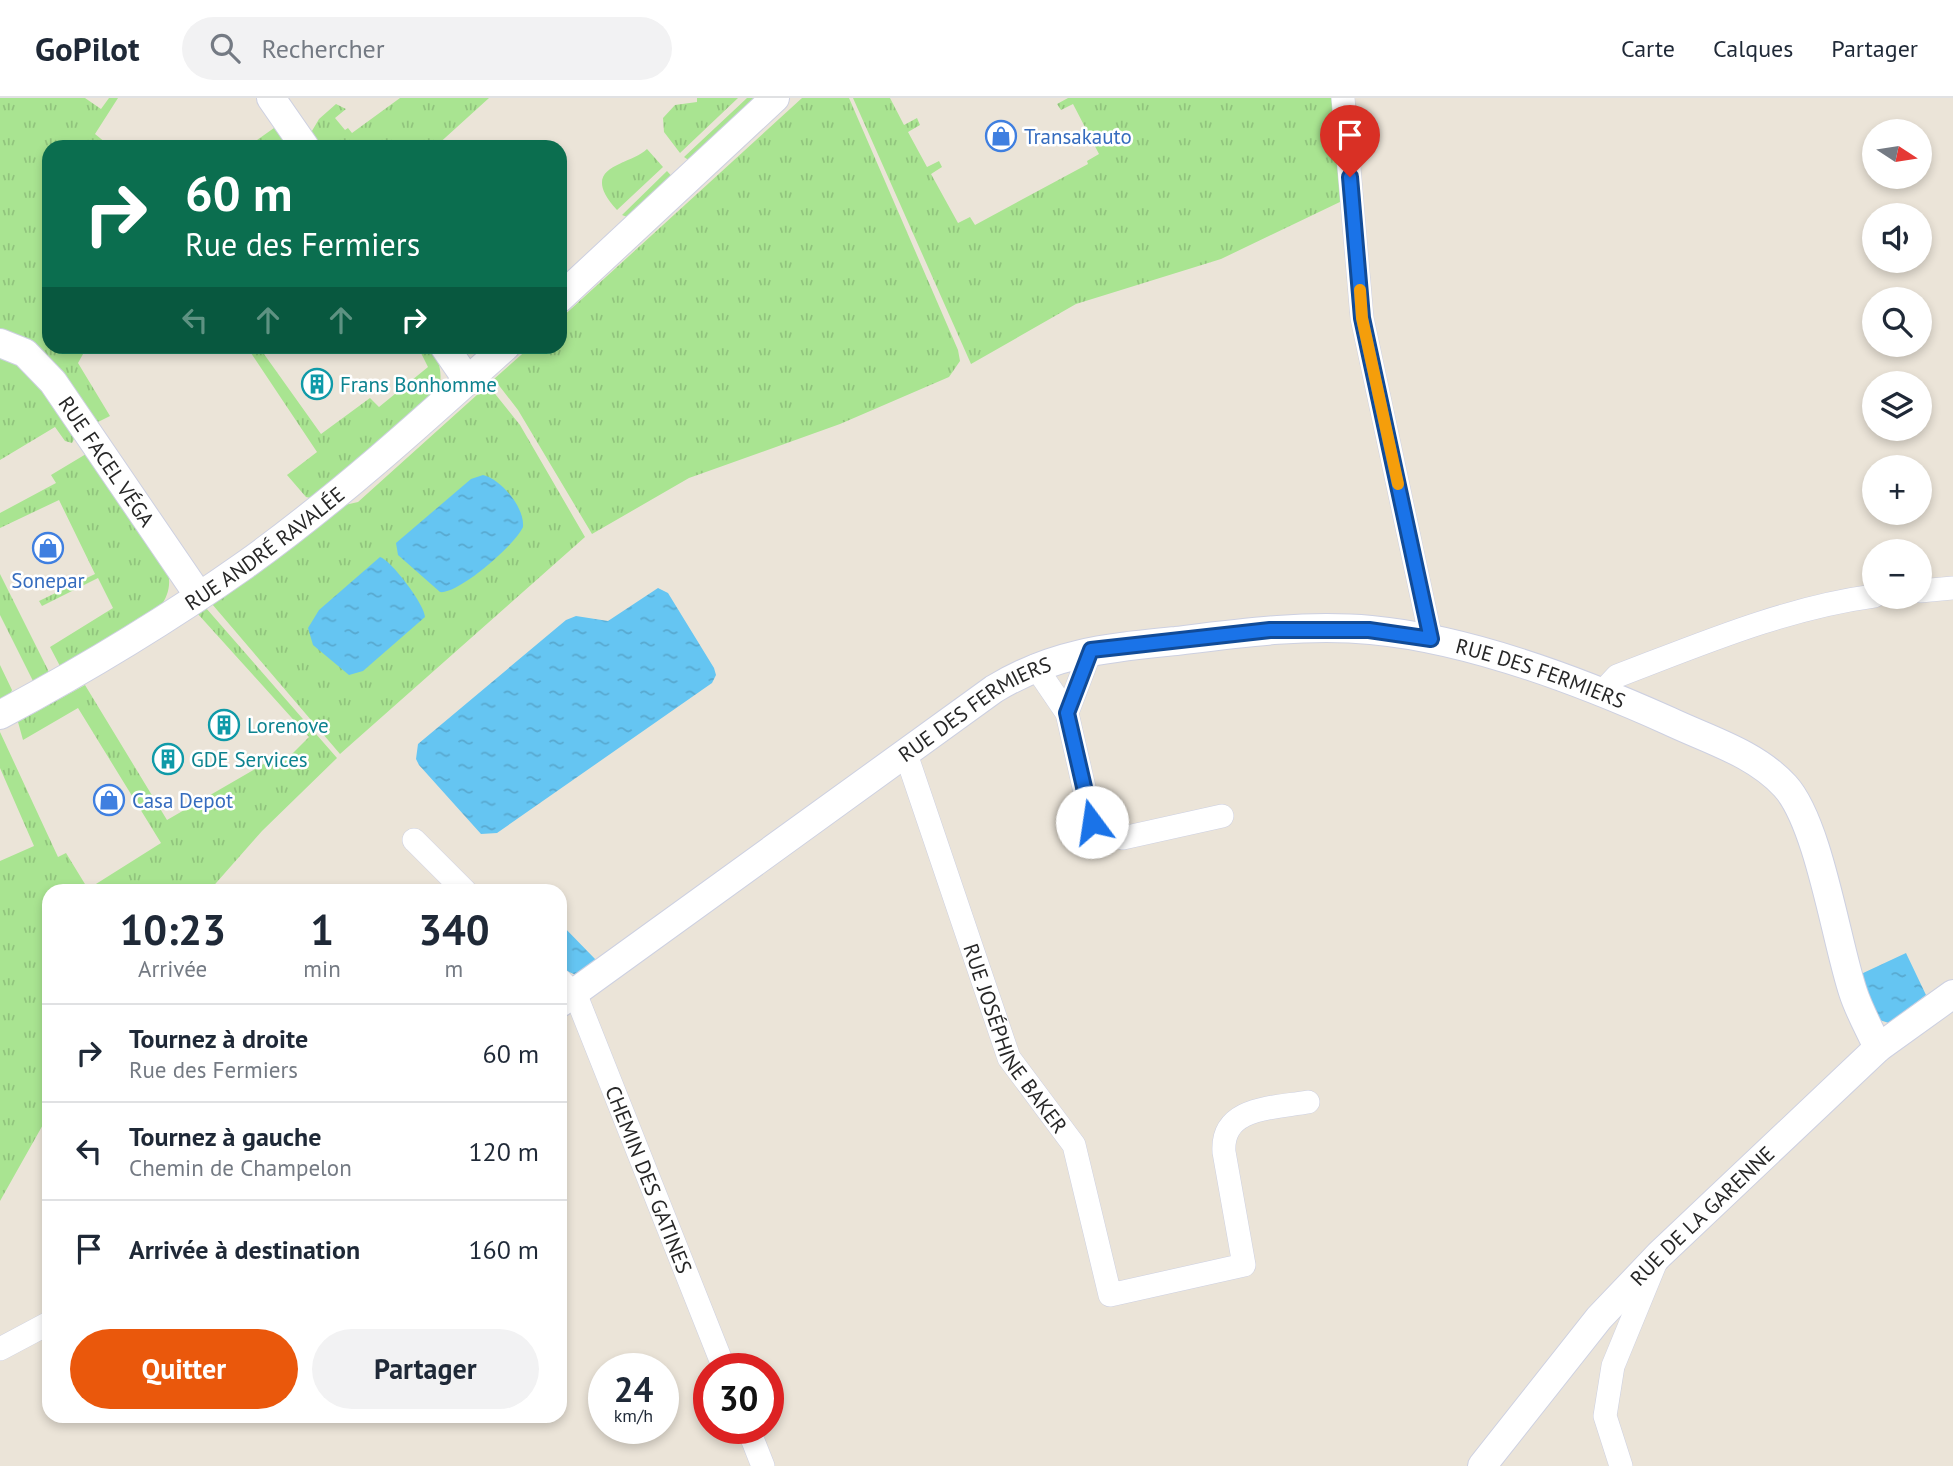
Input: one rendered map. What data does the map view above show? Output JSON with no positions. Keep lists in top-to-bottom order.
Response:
{
  "streets": {
    "street": [
      "RUE FACEL VÉGA",
      "RUE ANDRÉ RAVALÉE",
      "RUE DES FERMIERS",
      "RUE JOSÉPHINE BAKER",
      "CHEMIN DES GATINES",
      "RUE DE LA GARENNE"
    ]
  },
  "crossings": [
    ["RUE FACEL VÉGA", "RUE ANDRÉ RAVALÉE"],
    ["RUE DES FERMIERS", "RUE JOSÉPHINE BAKER"],
    ["RUE DES FERMIERS", "RUE DE LA GARENNE"]
  ],
  "places": {
    "shop": ["Transakauto", "Sonepar", "Casa Depot"],
    "building": ["Frans Bonhomme", "Lorenove", "GDE Services"]
  },
  "north": "right",
  "page": {
    "header": "GoPilot",
    "search": "Rechercher",
    "nav": ["Carte", "Calques", "Partager"],
    "map_buttons": ["+", "−"],
    "turn": ["60 m", "Rue des Fermiers"],
    "eta": [
      "10:23",
      "Arrivée",
      "1",
      "min",
      "340",
      "m"
    ],
    "list": [
      {
        "name": "Tournez à droite",
        "note": "Rue des Fermiers",
        "value": "60 m"
      },
      {
        "name": "Tournez à gauche",
        "note": "Chemin de Champelon",
        "value": "120 m"
      },
      {
        "name": "Arrivée à destination",
        "value": "160 m"
      }
    ],
    "buttons": ["Quitter", "Partager"],
    "speed": "24 km/h",
    "limit": "30"
  }
}
